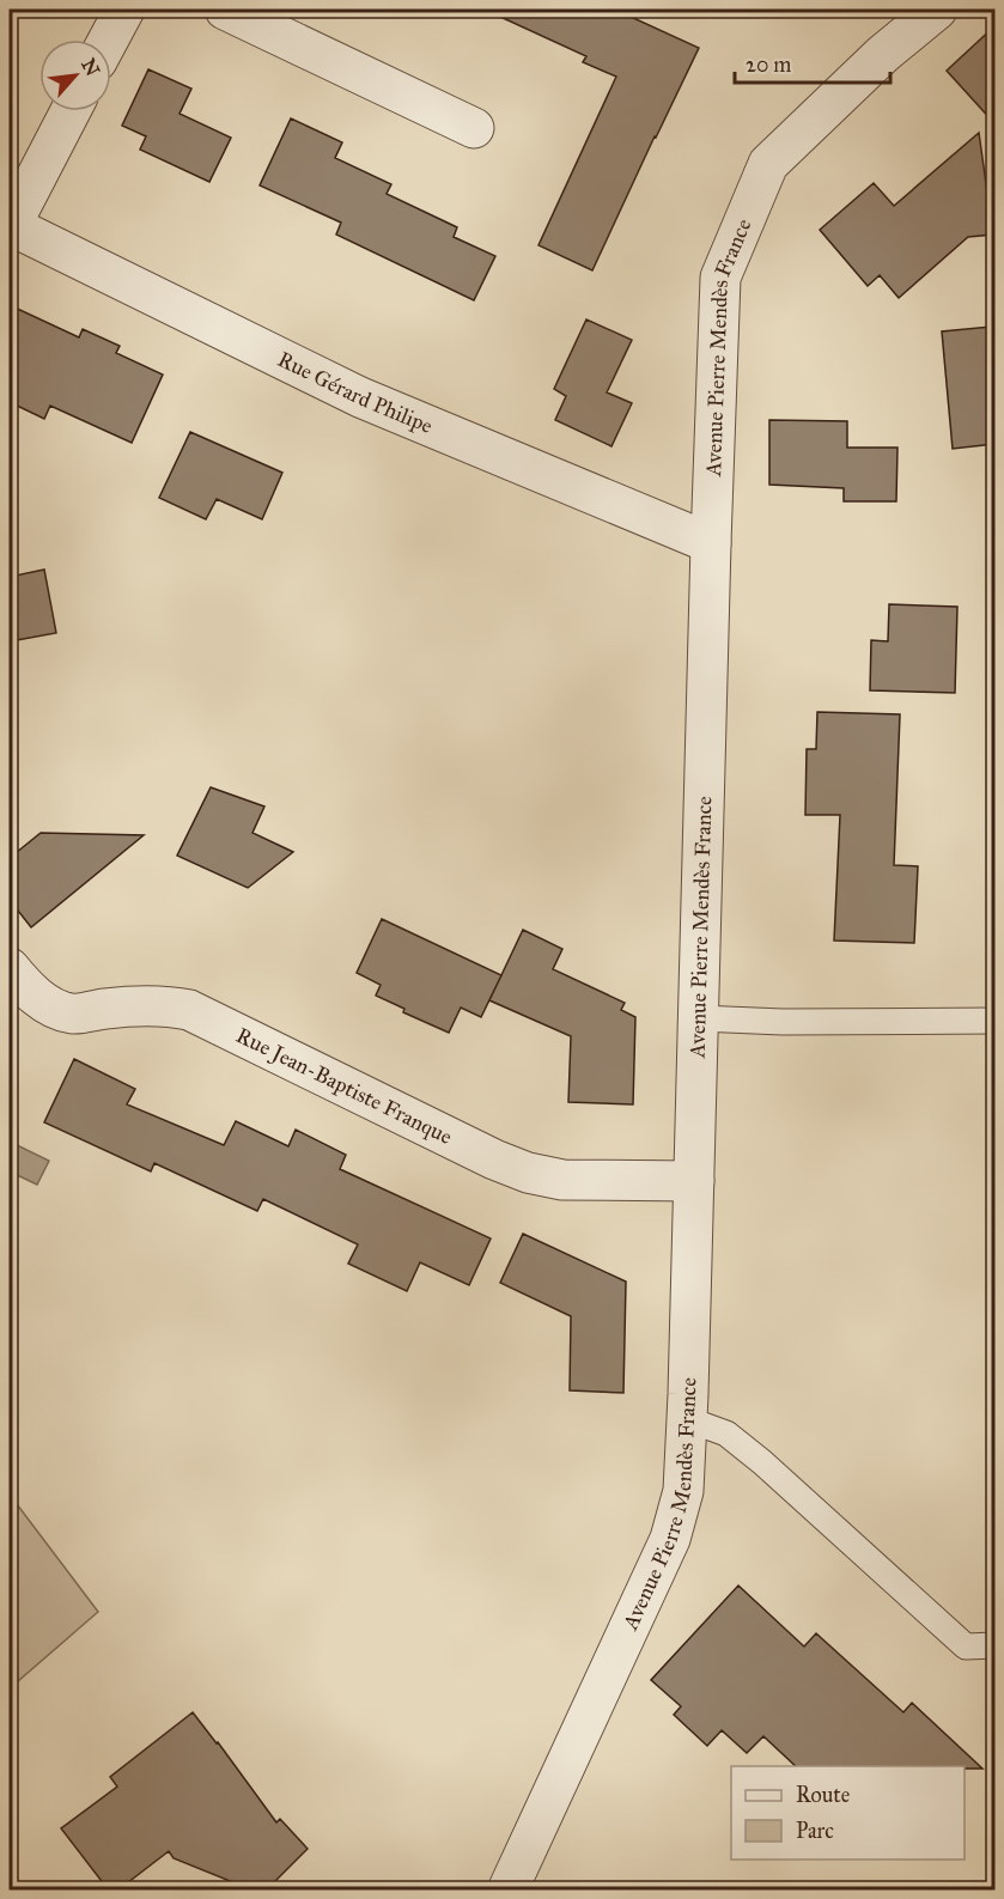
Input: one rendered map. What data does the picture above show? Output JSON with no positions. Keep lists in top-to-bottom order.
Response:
{
  "streets": {
    "street": ["Avenue Pierre Mendès France", "Rue Gérard Philipe", "Rue Jean-Baptiste Franque"]
  },
  "crossings": [
    ["Avenue Pierre Mendès France", "Rue Gérard Philipe"],
    ["Avenue Pierre Mendès France", "Rue Jean-Baptiste Franque"]
  ],
  "legend": ["Route", "Parc"],
  "scale_bar": "20 m",
  "north": "top right"
}
